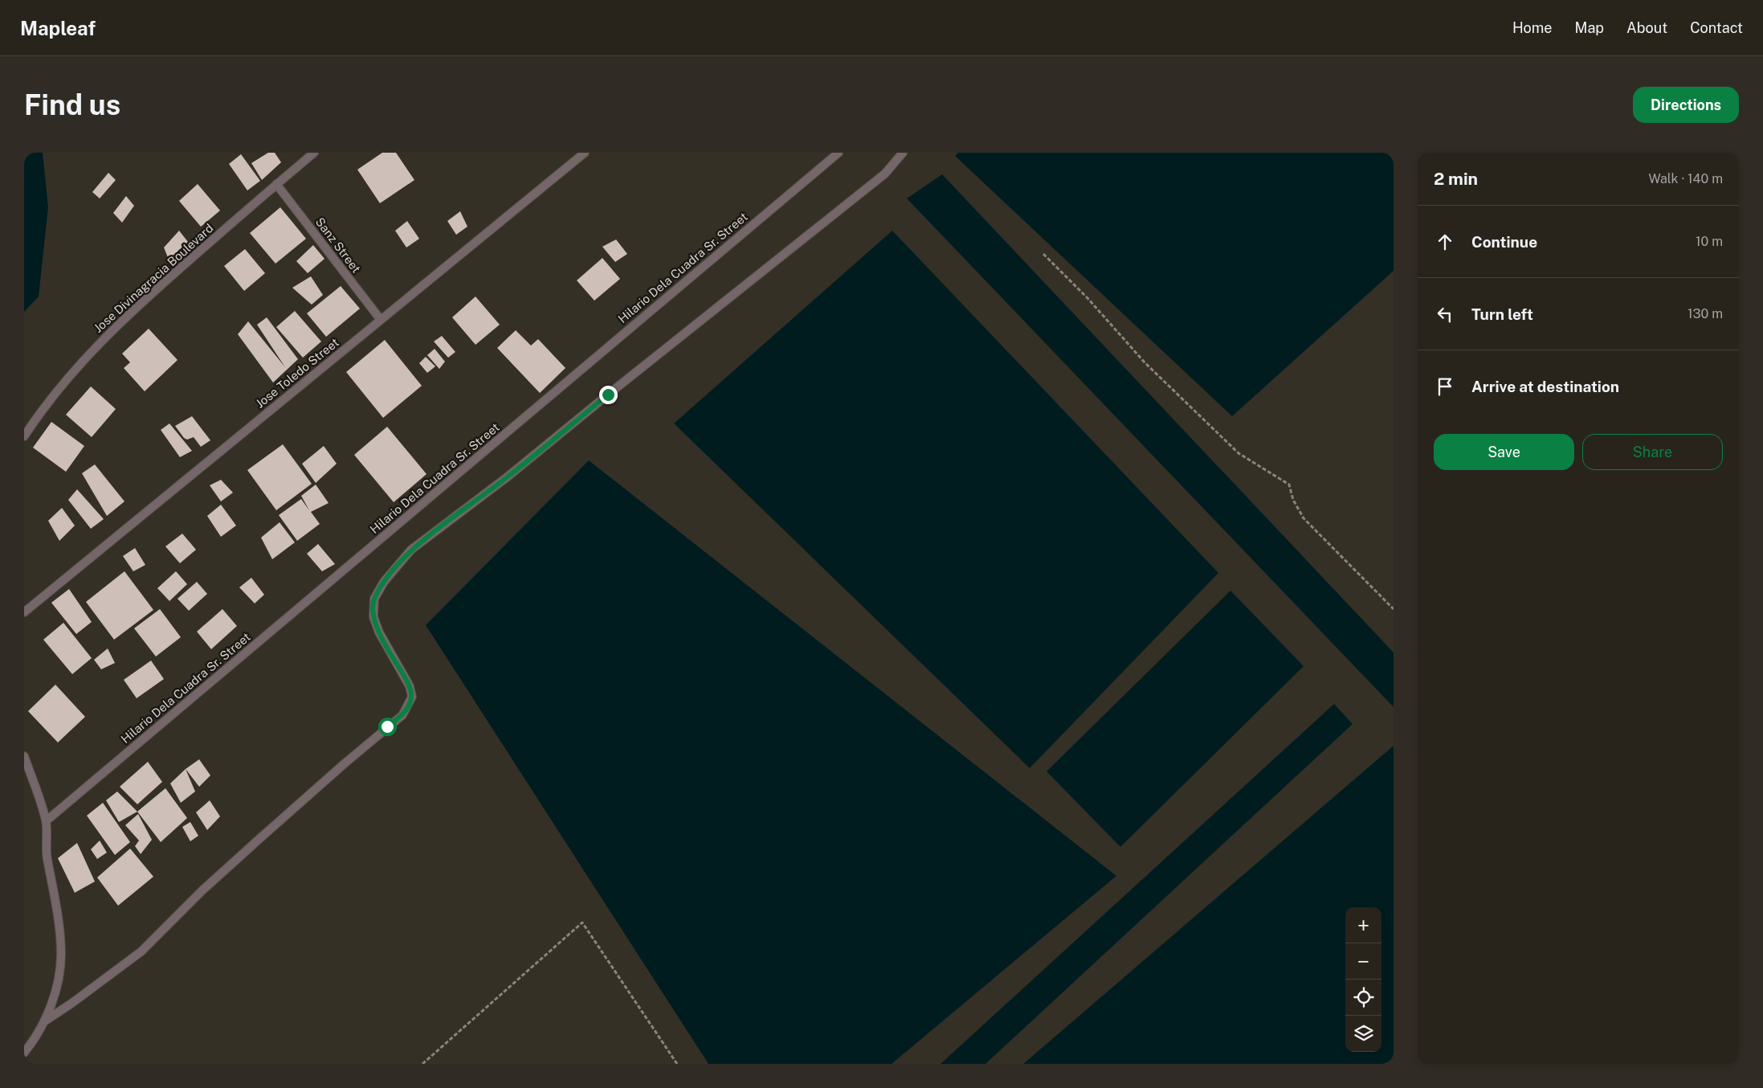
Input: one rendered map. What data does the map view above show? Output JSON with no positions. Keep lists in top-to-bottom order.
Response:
{
  "streets": {
    "street": [
      "Sanz Street",
      "Hilario Dela Cuadra Sr. Street",
      "Jose Divinagracia Boulevard",
      "Jose Toledo Street"
    ]
  },
  "crossings": [
    ["Sanz Street", "Jose Divinagracia Boulevard"],
    ["Sanz Street", "Jose Toledo Street"]
  ],
  "page": {
    "header": "Mapleaf",
    "nav": [
      "Home",
      "Map",
      "About",
      "Contact"
    ],
    "buttons": [
      "Directions",
      ["Save", "Share"]
    ],
    "title": "Find us",
    "heading": ["2 min", "Walk · 140 m"],
    "list": [
      ["Continue", "10 m"],
      ["Turn left", "130 m"],
      "Arrive at destination"
    ],
    "map_buttons": ["+", "−"]
  }
}
